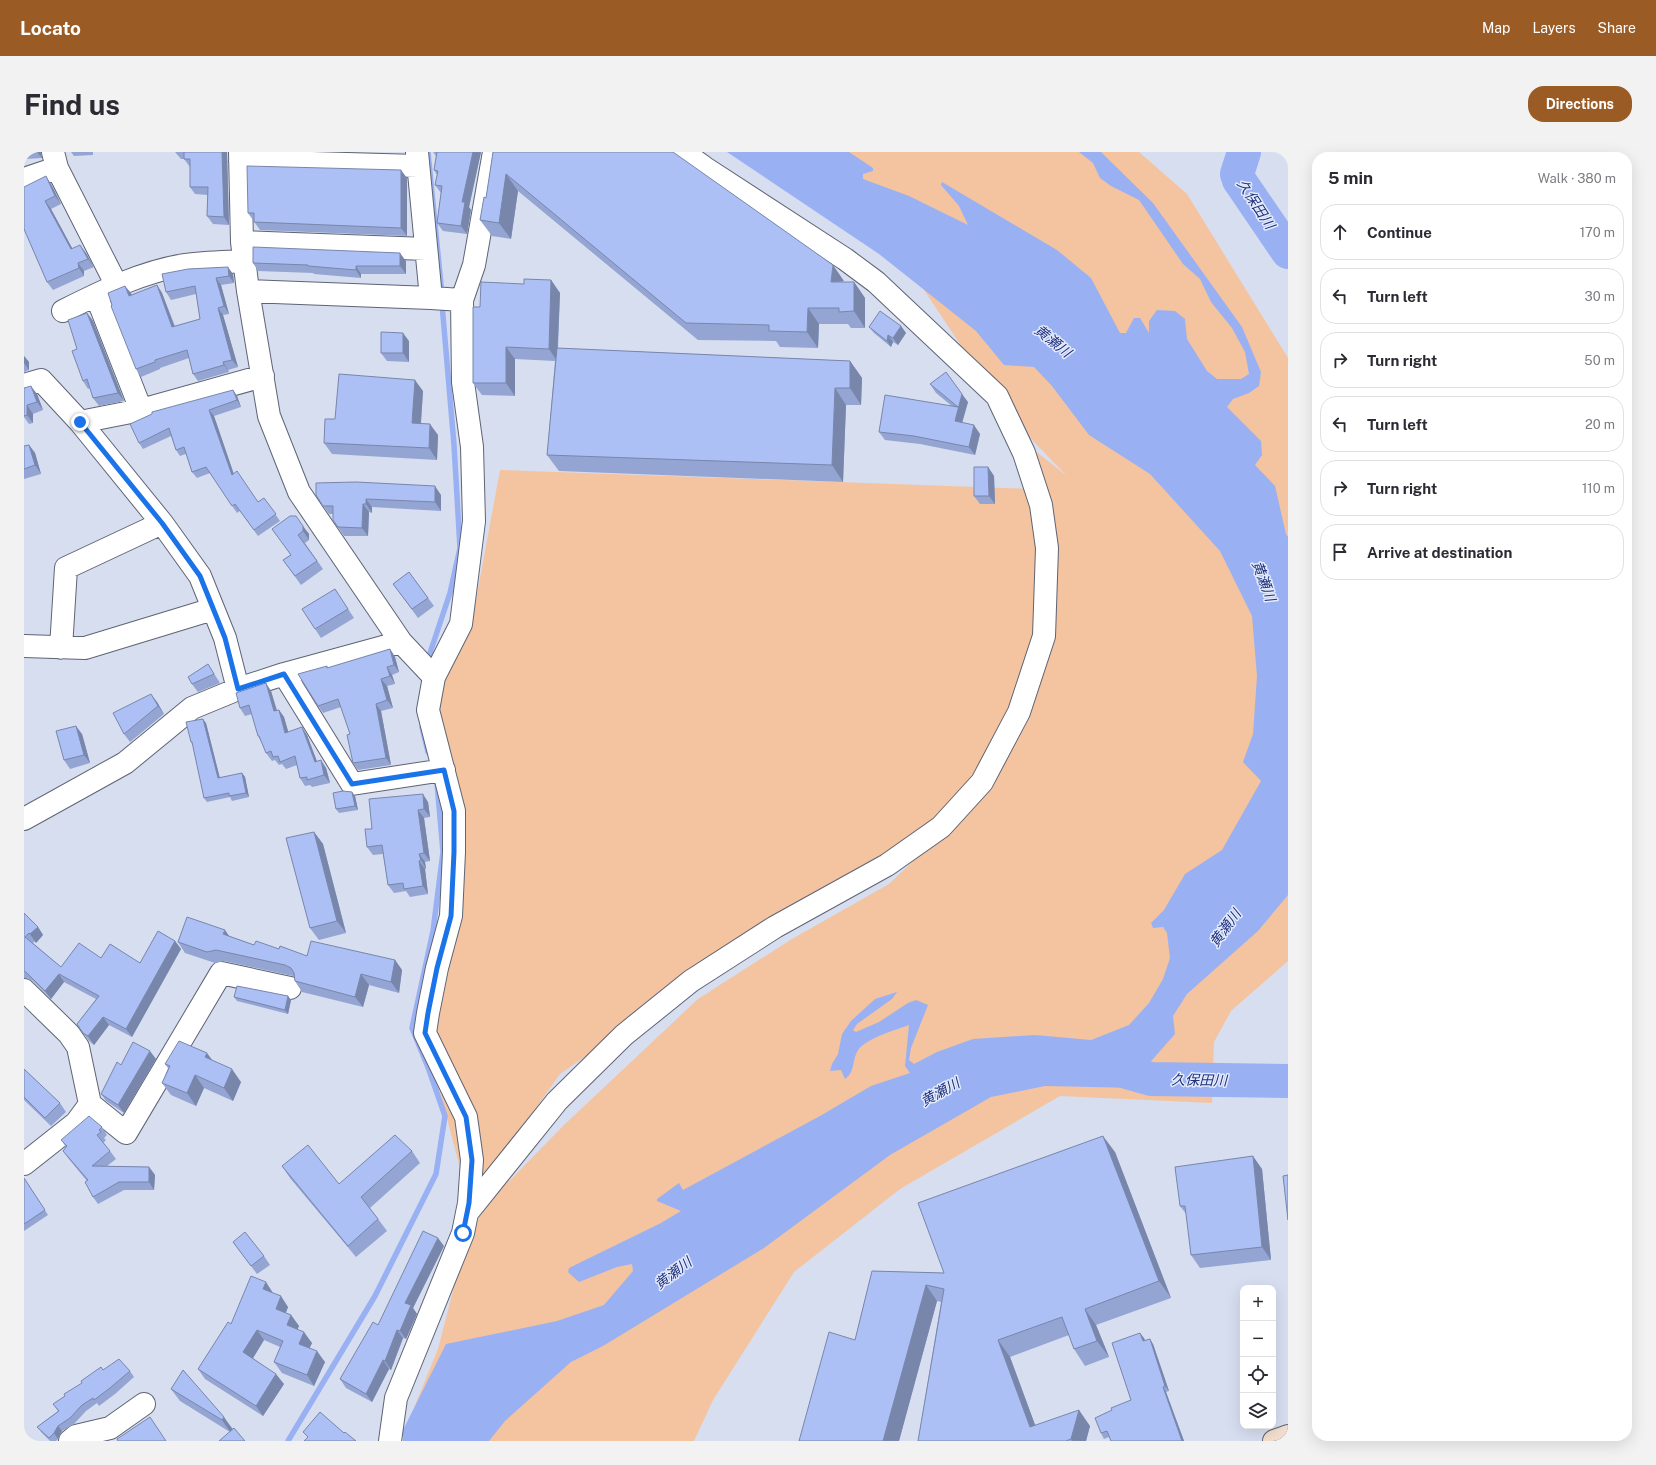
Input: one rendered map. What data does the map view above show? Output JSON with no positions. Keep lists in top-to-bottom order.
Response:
{
  "water": ["久保田川", "黄瀬川"],
  "page": {
    "header": "Locato",
    "nav": ["Map", "Layers", "Share"],
    "buttons": "Directions",
    "title": "Find us",
    "heading": ["5 min", "Walk · 380 m"],
    "list": [
      ["Continue", "170 m"],
      ["Turn left", "30 m"],
      ["Turn right", "50 m"],
      ["Turn left", "20 m"],
      ["Turn right", "110 m"],
      "Arrive at destination"
    ],
    "map_buttons": ["+", "−"]
  }
}
